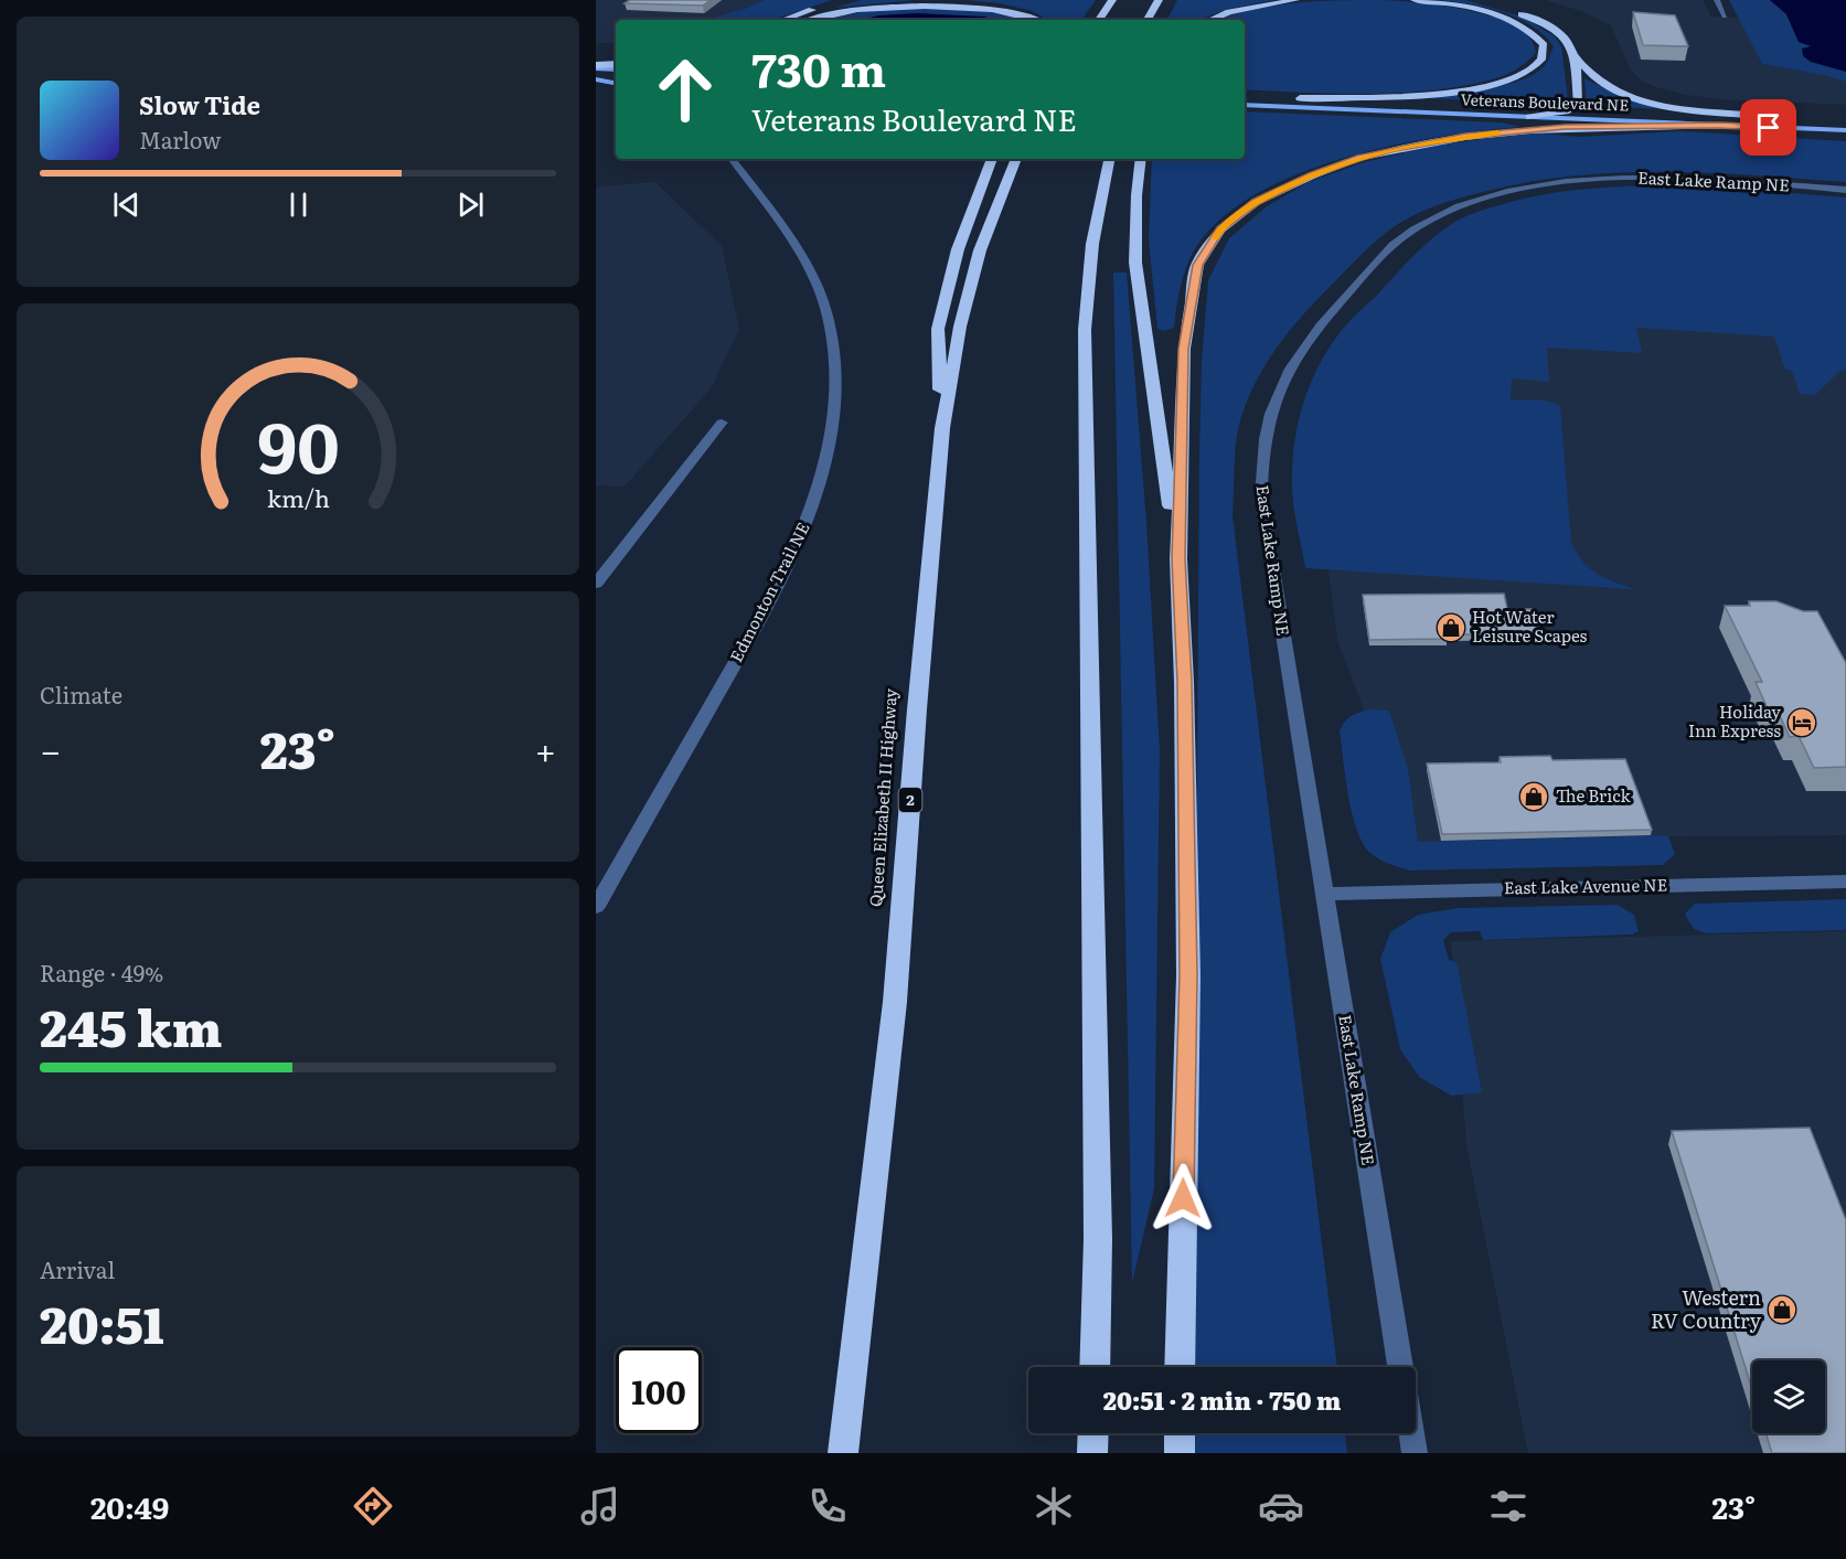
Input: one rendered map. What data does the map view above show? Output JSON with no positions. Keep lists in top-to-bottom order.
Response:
{
  "streets": {
    "highway": ["Queen Elizabeth II Highway", "2"],
    "main road": ["Veterans Boulevard NE"],
    "street": ["East Lake Ramp NE", "Edmonton Trail NE", "East Lake Avenue NE"]
  },
  "crossings": [
    ["East Lake Ramp NE", "East Lake Avenue NE"]
  ],
  "places": {
    "shop": ["Hot Water Leisure Scapes", "The Brick", "Western RV Country"],
    "hotel": ["Holiday Inn Express"]
  },
  "page": {
    "turn": ["730 m", "Veterans Boulevard NE"],
    "song": ["Slow Tide", "Marlow"],
    "tile": [
      "Climate",
      ["Range · 49%", "245 km"],
      ["Arrival", "20:51"]
    ],
    "heat": ["−", "23°", "+"],
    "limit": "100",
    "trip": "20:51 · 2 min · 750 m",
    "tabs": ["20:49", "23°"],
    "gauge": ["90", "km/h"]
  }
}
